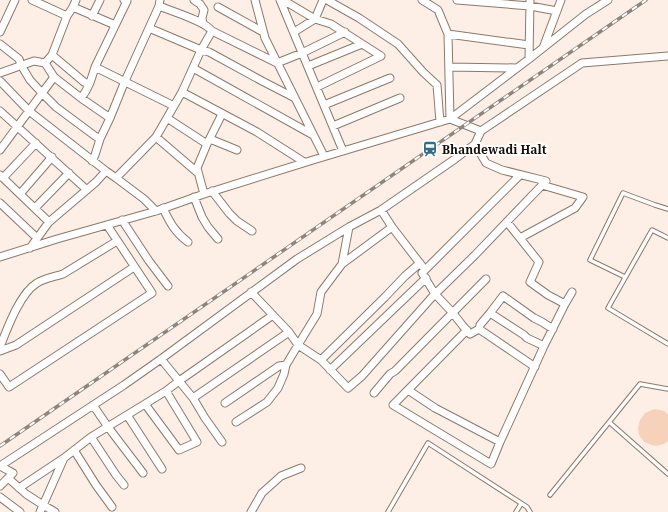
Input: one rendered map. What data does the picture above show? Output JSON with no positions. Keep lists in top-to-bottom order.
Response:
{
  "places": {
    "station": ["Bhandewadi Halt"]
  }
}
